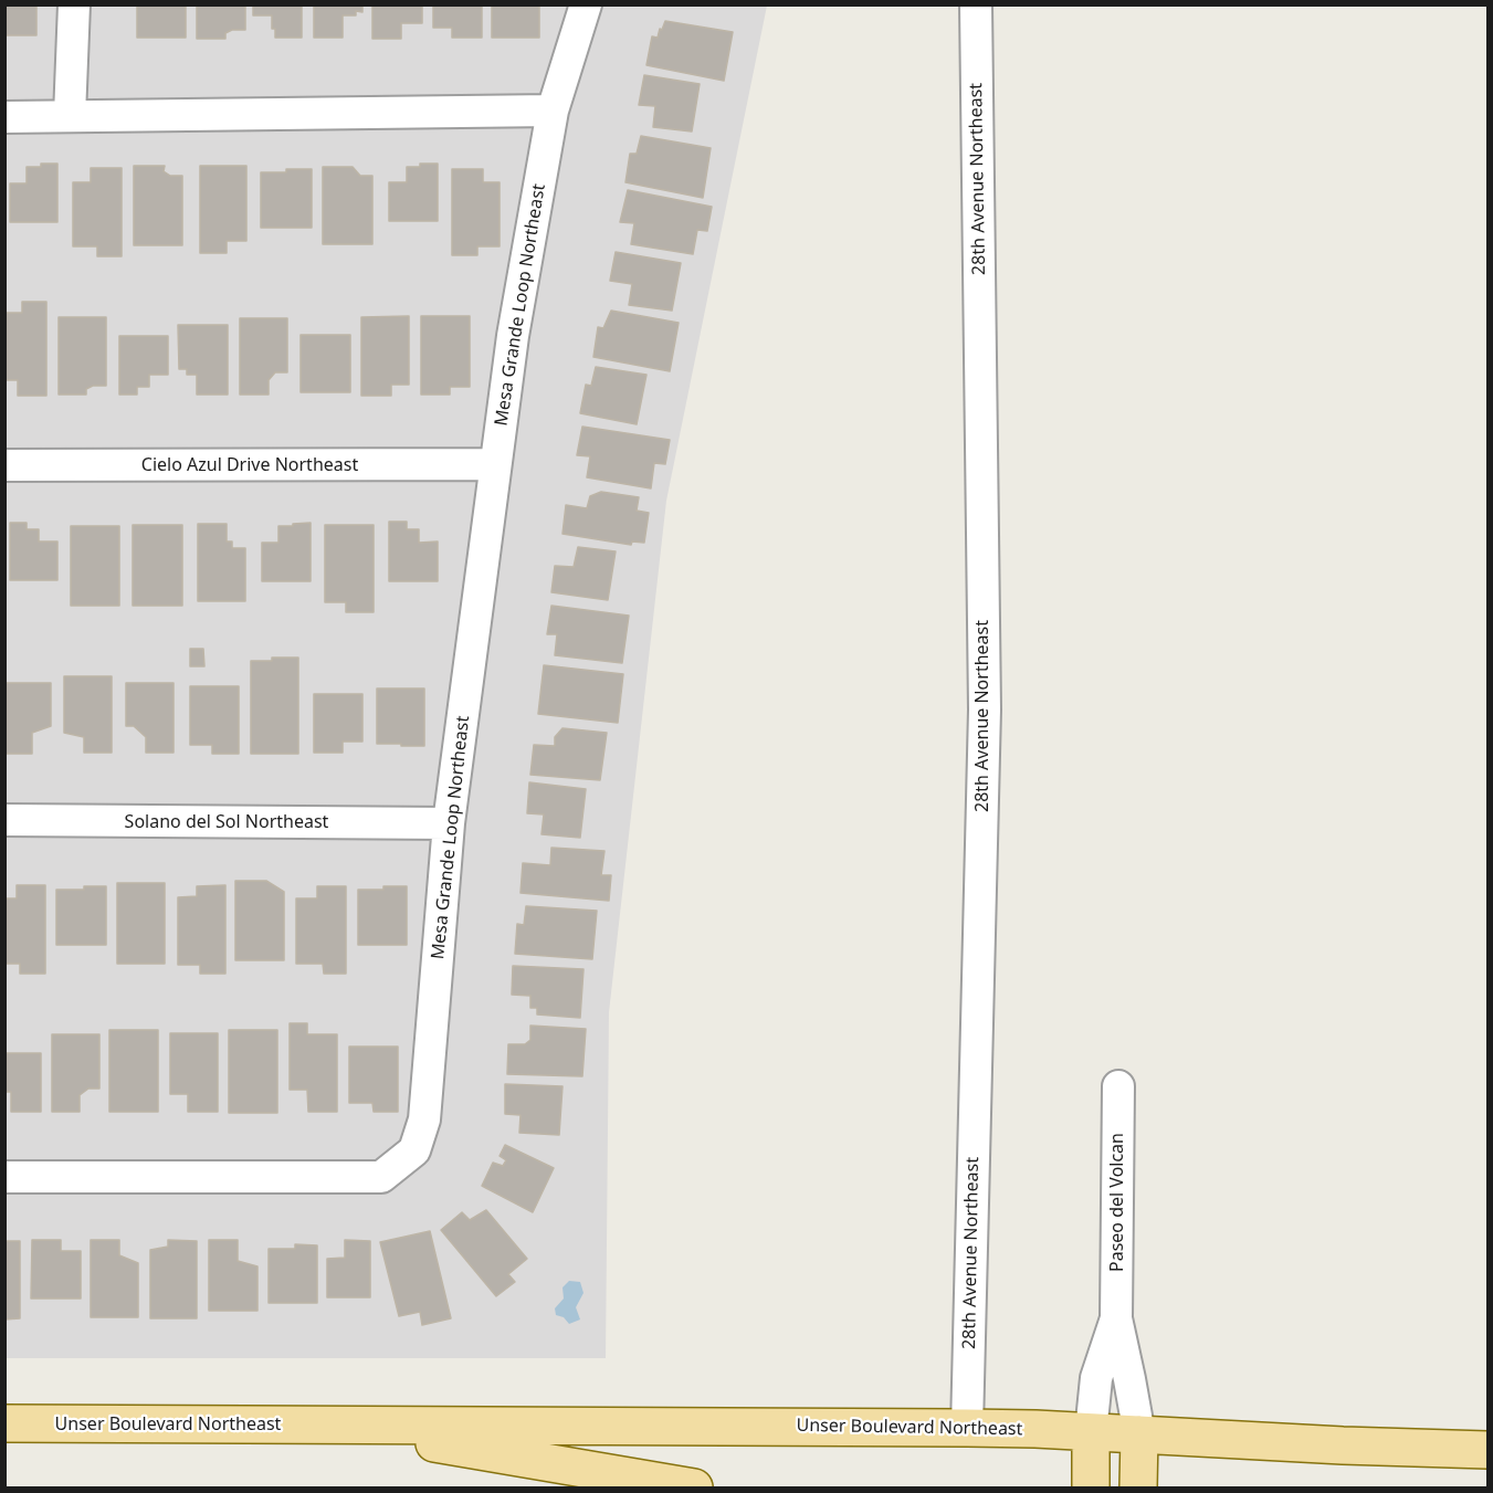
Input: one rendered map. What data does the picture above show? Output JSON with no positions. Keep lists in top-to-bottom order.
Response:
{
  "streets": {
    "main road": ["Paseo del Volcan", "Unser Boulevard Northeast"],
    "street": [
      "28th Avenue Northeast",
      "Mesa Grande Loop Northeast",
      "Cielo Azul Drive Northeast",
      "Solano del Sol Northeast"
    ]
  },
  "crossings": [
    ["28th Avenue Northeast", "Unser Boulevard Northeast"],
    ["Mesa Grande Loop Northeast", "Cielo Azul Drive Northeast"],
    ["Mesa Grande Loop Northeast", "Solano del Sol Northeast"],
    ["Paseo del Volcan", "Unser Boulevard Northeast"]
  ]
}
